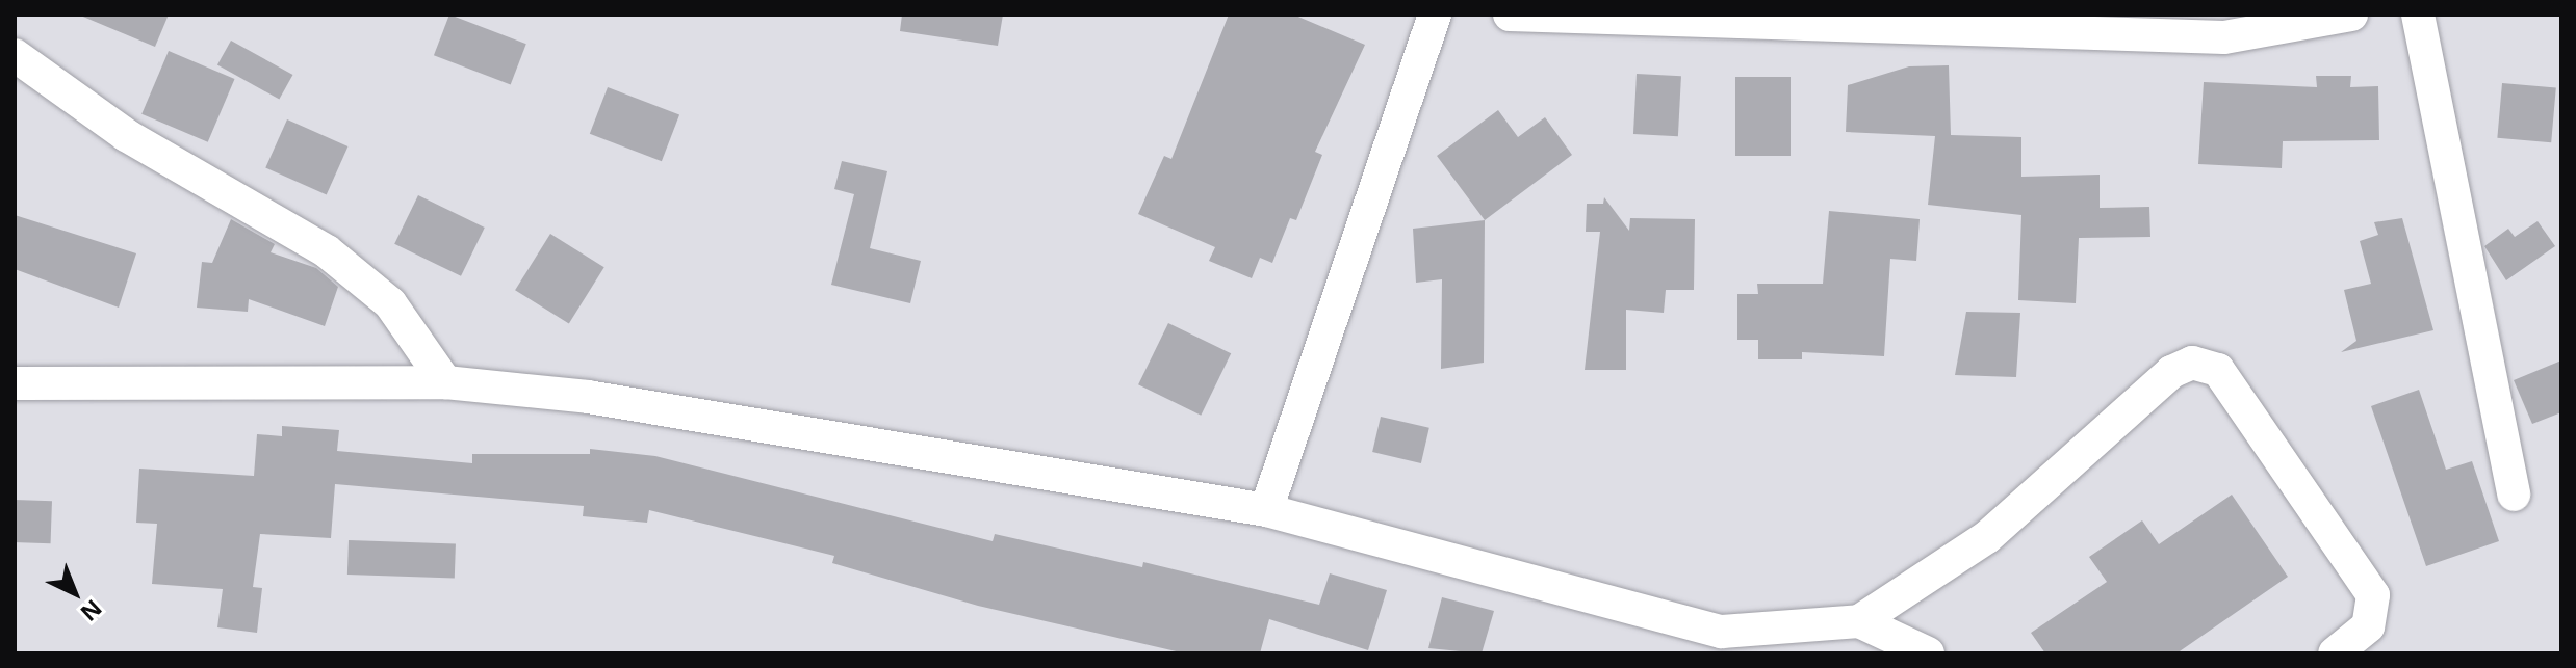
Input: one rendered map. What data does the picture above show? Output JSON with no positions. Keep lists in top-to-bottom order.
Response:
{
  "north": "bottom right"
}
